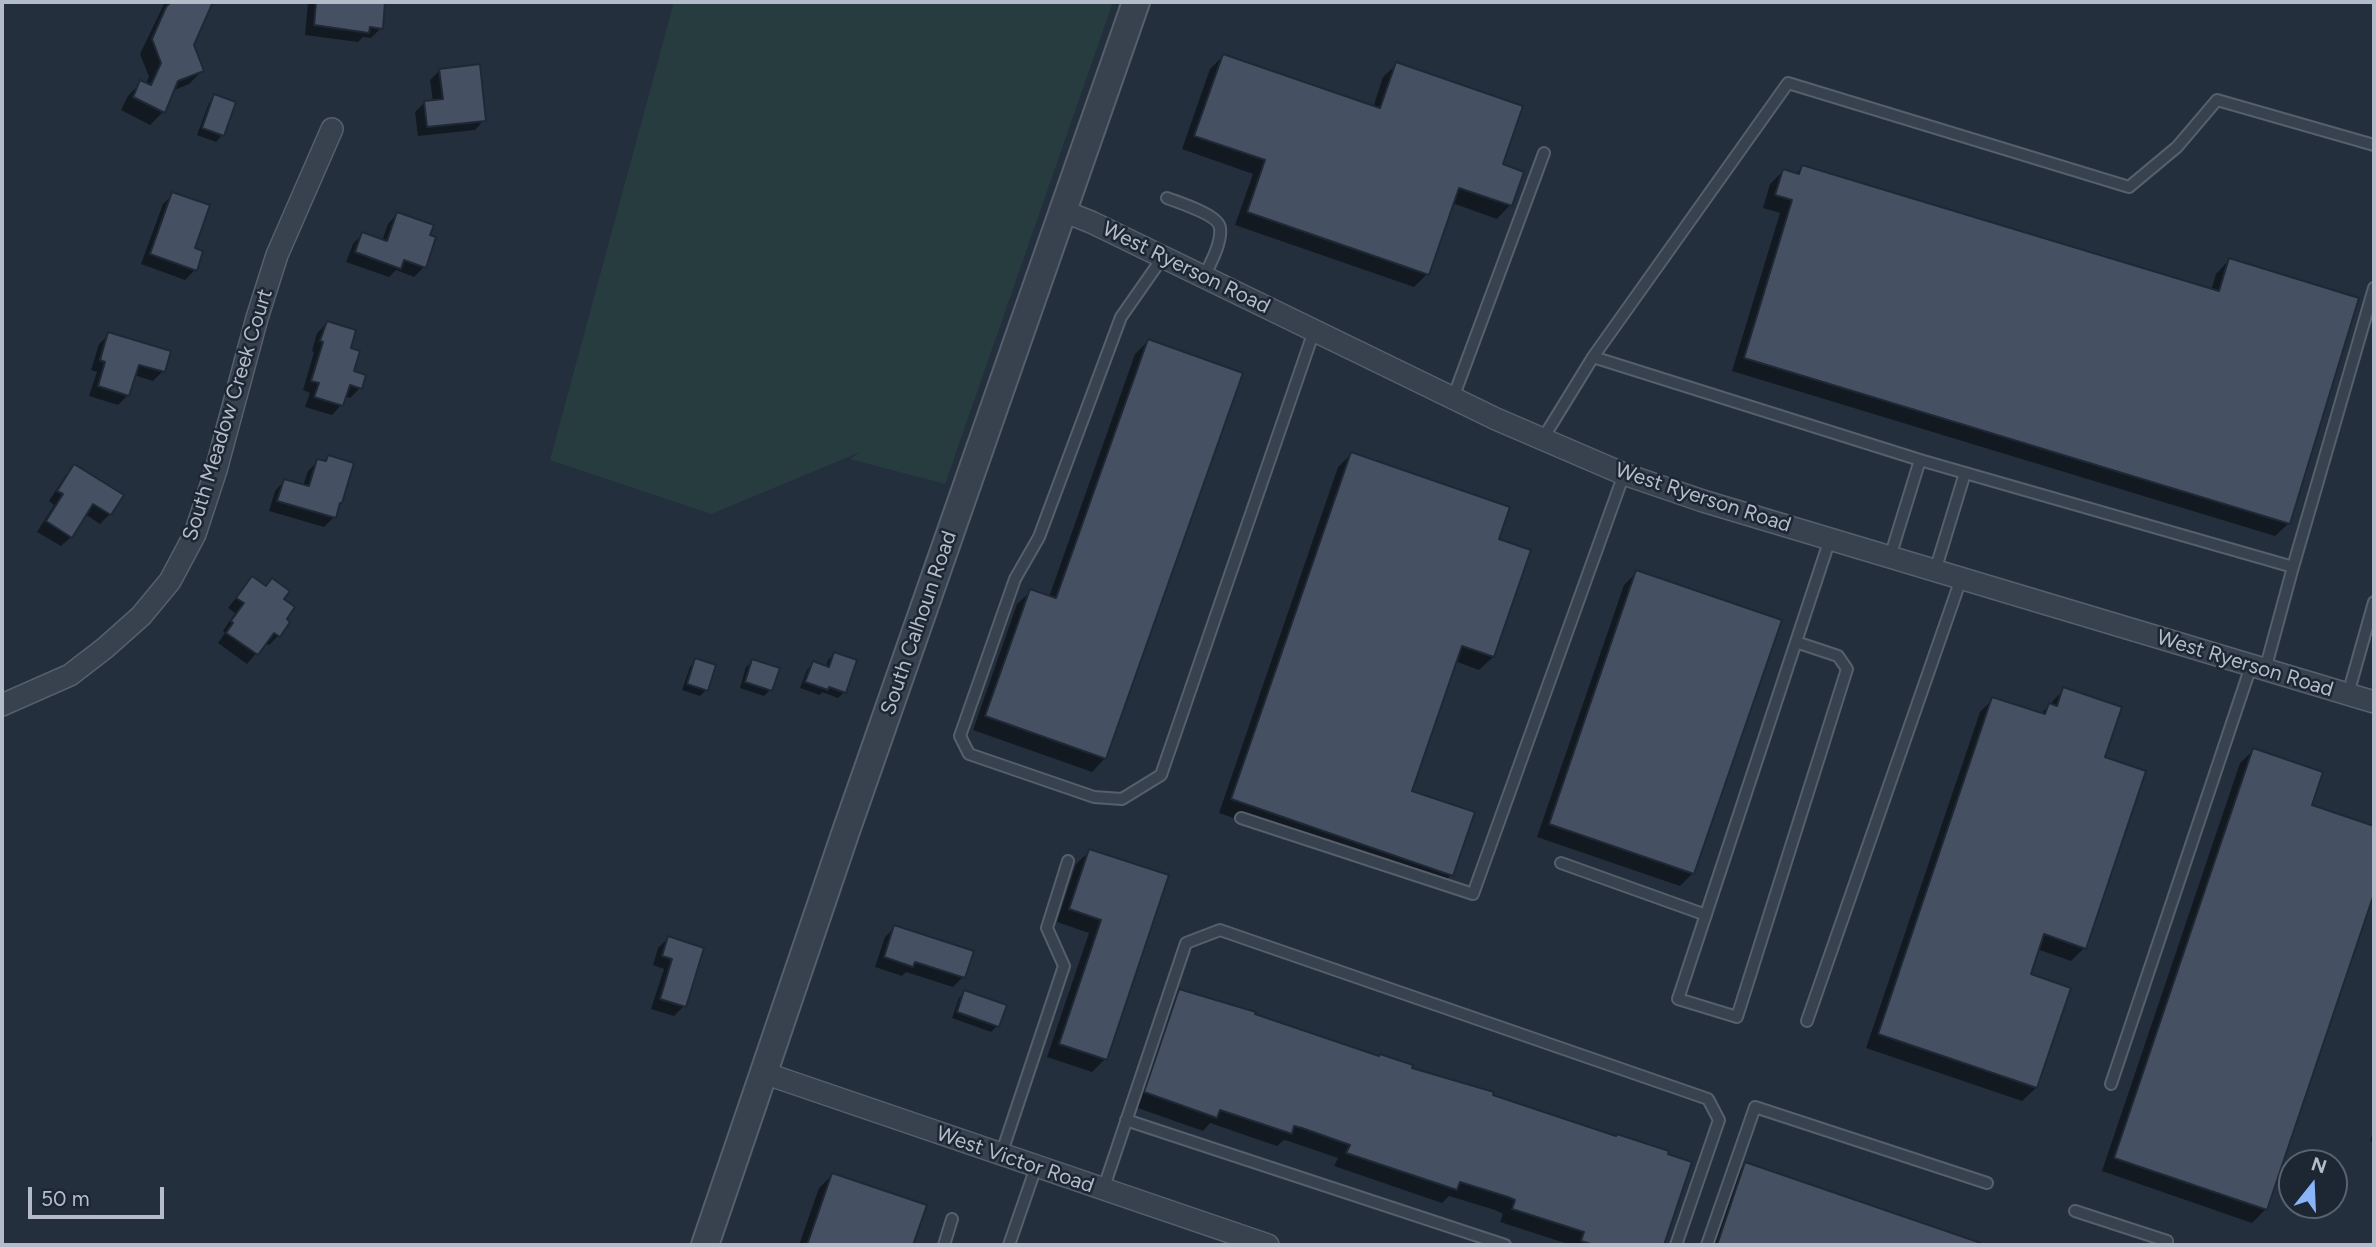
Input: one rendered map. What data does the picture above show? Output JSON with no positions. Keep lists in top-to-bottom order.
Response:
{
  "streets": {
    "street": [
      "West Ryerson Road",
      "South Meadow Creek Court",
      "South Calhoun Road",
      "West Victor Road"
    ]
  },
  "crossings": [
    ["West Ryerson Road", "South Calhoun Road"],
    ["South Calhoun Road", "West Victor Road"]
  ],
  "scale_bar": "50 m",
  "north": "top"
}
